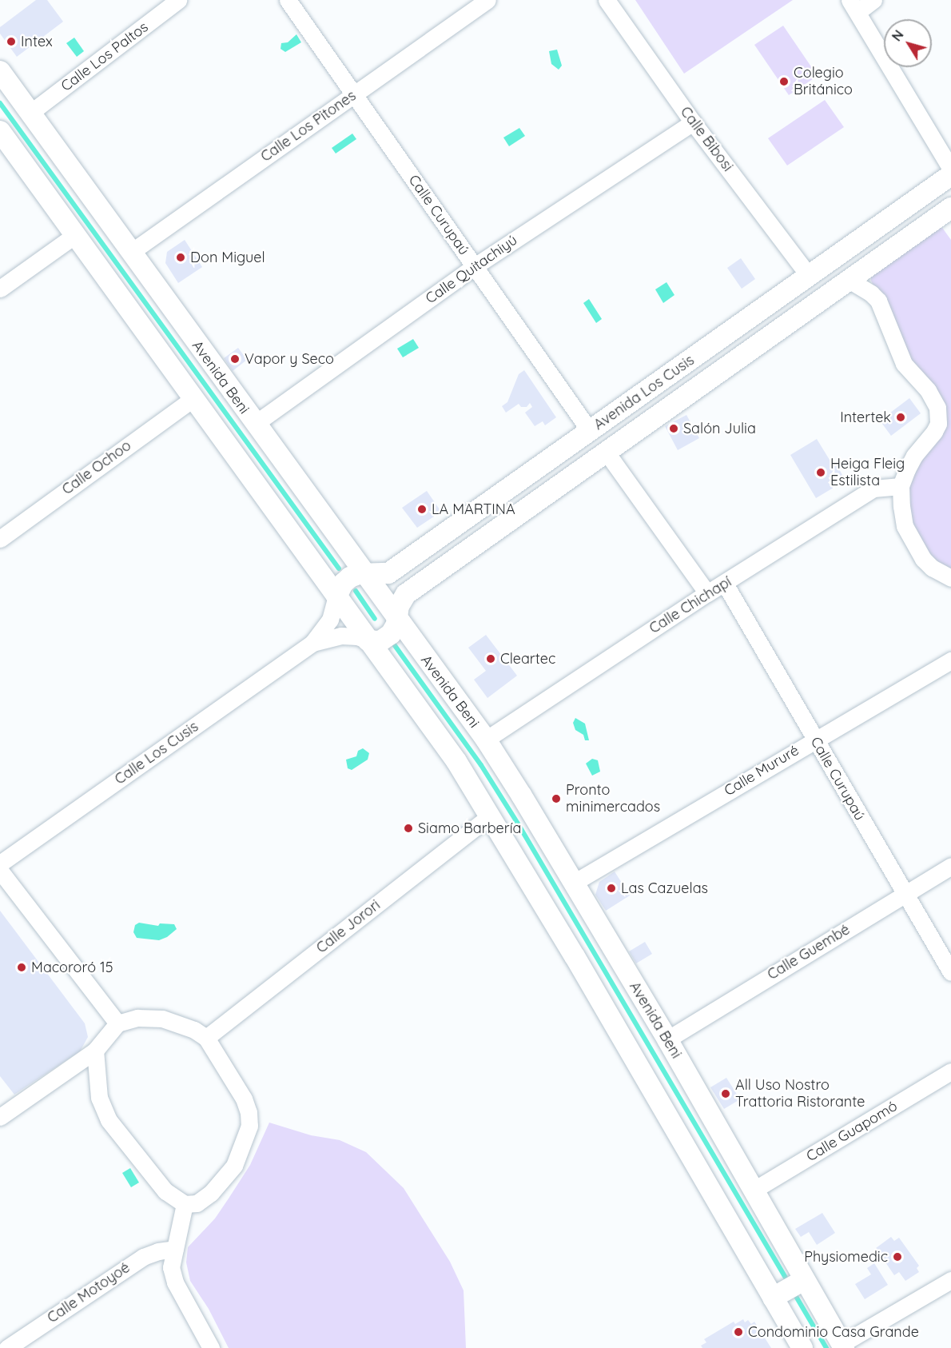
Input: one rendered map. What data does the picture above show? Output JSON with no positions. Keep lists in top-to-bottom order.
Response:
{
  "streets": {
    "street": [
      "Calle Los Paltos",
      "Calle Los Pitones",
      "Calle Bibosi",
      "Calle Curupaú",
      "Calle Quitachiyú",
      "Avenida Beni",
      "Avenida Los Cusis",
      "Calle Ochoo",
      "Calle Chichapí",
      "Calle Los Cusis",
      "Calle Mururé",
      "Calle Jorori",
      "Calle Guembé",
      "Calle Guapomó",
      "Calle Motoyoé"
    ]
  },
  "crossings": [
    ["Calle Los Paltos", "Avenida Beni"],
    ["Calle Los Pitones", "Calle Curupaú"],
    ["Calle Los Pitones", "Avenida Beni"],
    ["Calle Bibosi", "Calle Quitachiyú"],
    ["Calle Bibosi", "Avenida Los Cusis"],
    ["Calle Curupaú", "Calle Quitachiyú"],
    ["Calle Curupaú", "Avenida Los Cusis"],
    ["Calle Curupaú", "Calle Chichapí"],
    ["Calle Curupaú", "Calle Mururé"],
    ["Calle Curupaú", "Calle Guembé"],
    ["Calle Quitachiyú", "Avenida Beni"],
    ["Avenida Beni", "Avenida Los Cusis"],
    ["Avenida Beni", "Calle Chichapí"],
    ["Avenida Beni", "Calle Mururé"],
    ["Avenida Beni", "Calle Guembé"],
    ["Avenida Beni", "Calle Guapomó"],
    ["Avenida Los Cusis", "Calle Los Cusis"]
  ],
  "places": [
    "Intex",
    "Colegio Británico",
    "Don Miguel",
    "Vapor y Seco",
    "Intertek",
    "Salón Julia",
    "Heiga Fleig Estilista",
    "LA MARTINA",
    "Cleartec",
    "Pronto minimercados",
    "Siamo Barbería",
    "Las Cazuelas",
    "Macororó 15",
    "All Uso Nostro Trattoria Ristorante",
    "Physiomedic",
    "Condominio Casa Grande"
  ],
  "north": "top left"
}
